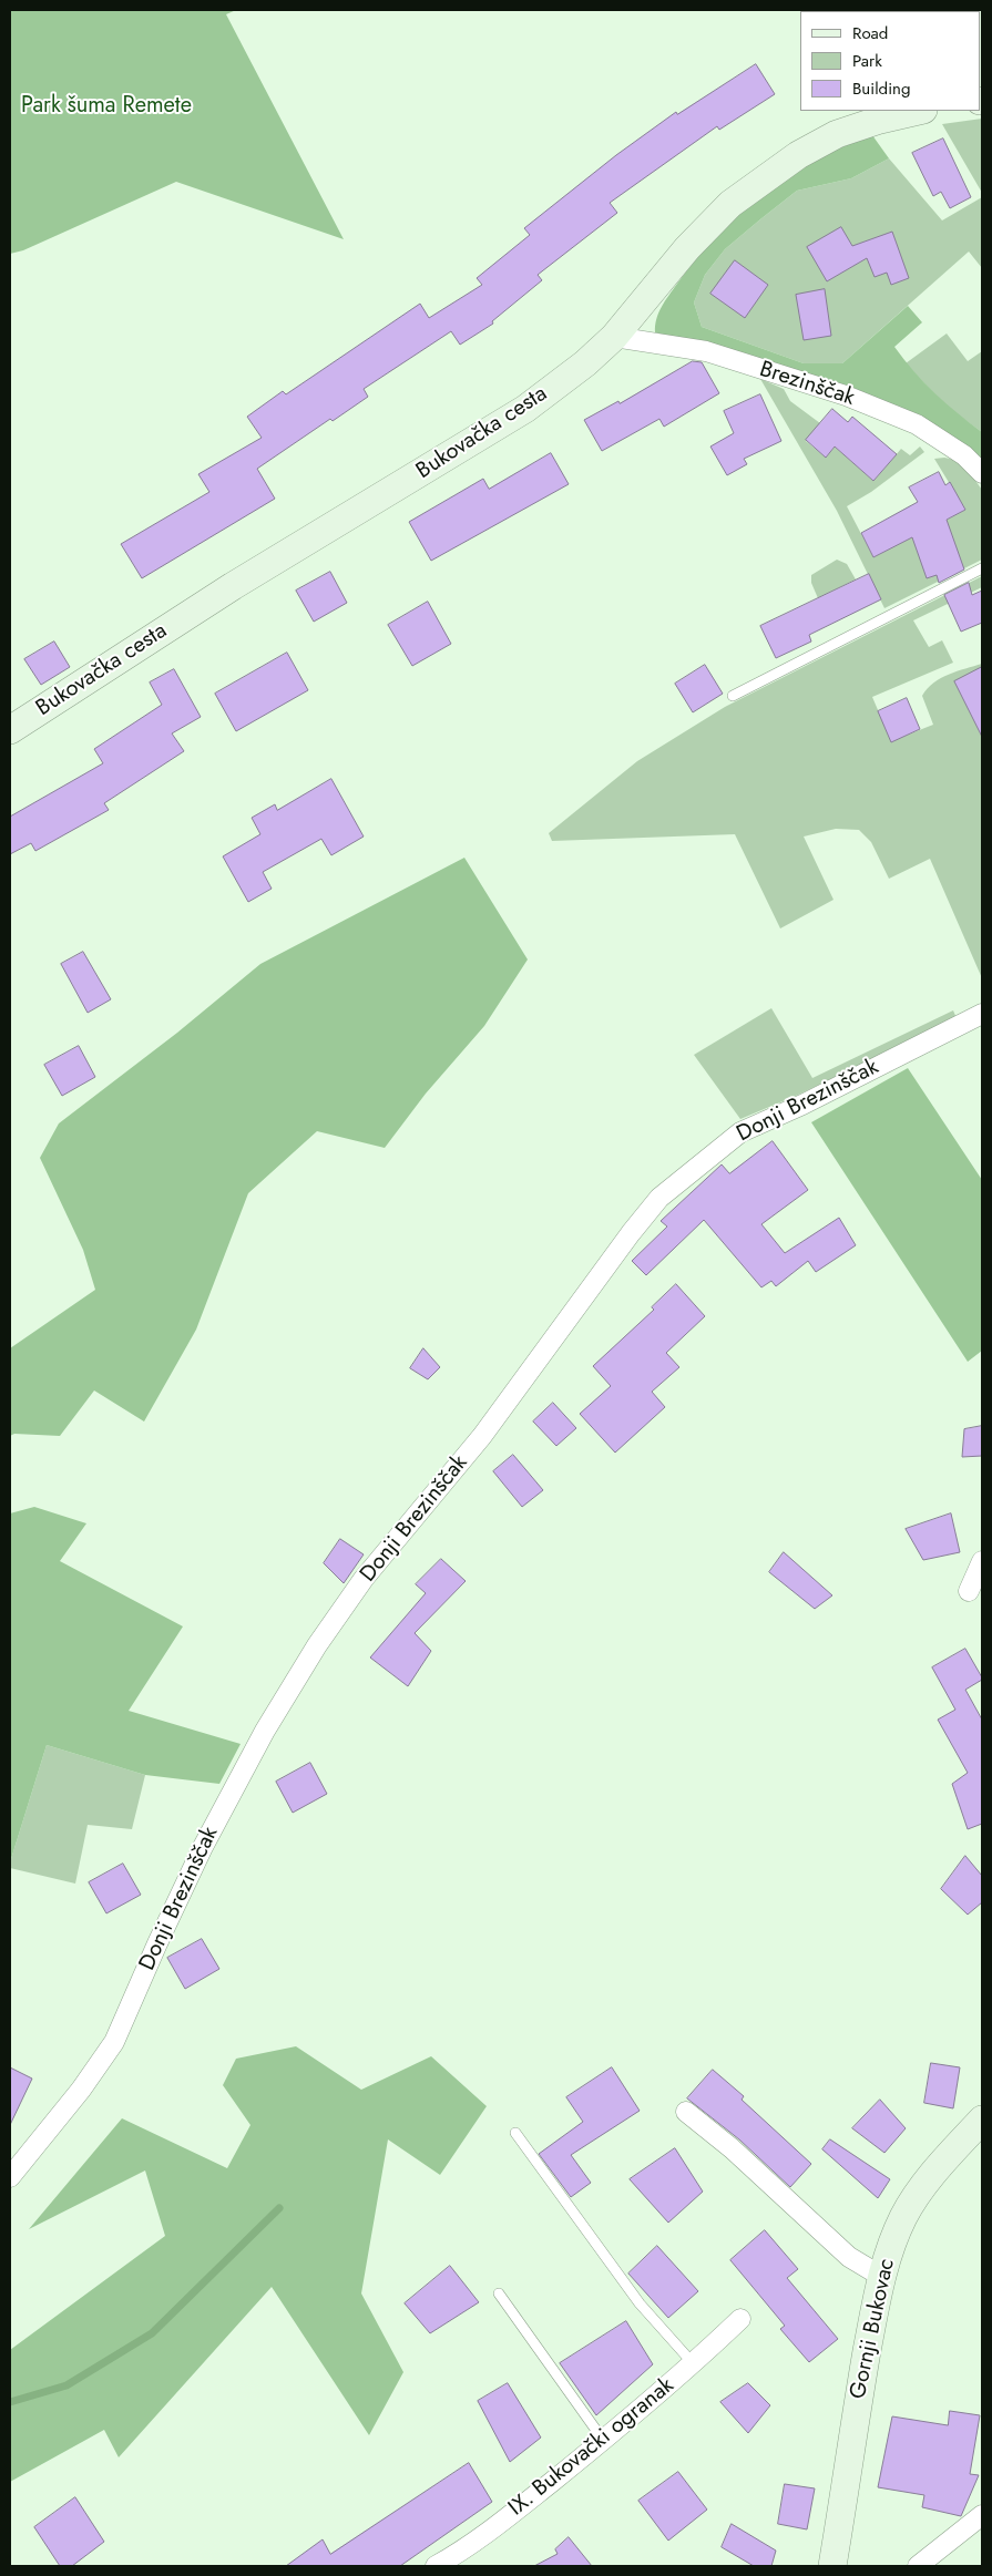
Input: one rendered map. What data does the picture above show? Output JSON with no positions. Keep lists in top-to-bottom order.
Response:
{
  "streets": {
    "main road": ["Bukovačka cesta", "Gornji Bukovac"],
    "street": ["Brezinščak", "Donji Brezinščak", "IX. Bukovački ogranak"]
  },
  "crossings": [
    ["Brezinščak", "Bukovačka cesta"]
  ],
  "parks": ["Park šuma Remete"],
  "legend": ["Road", "Park", "Building"]
}
